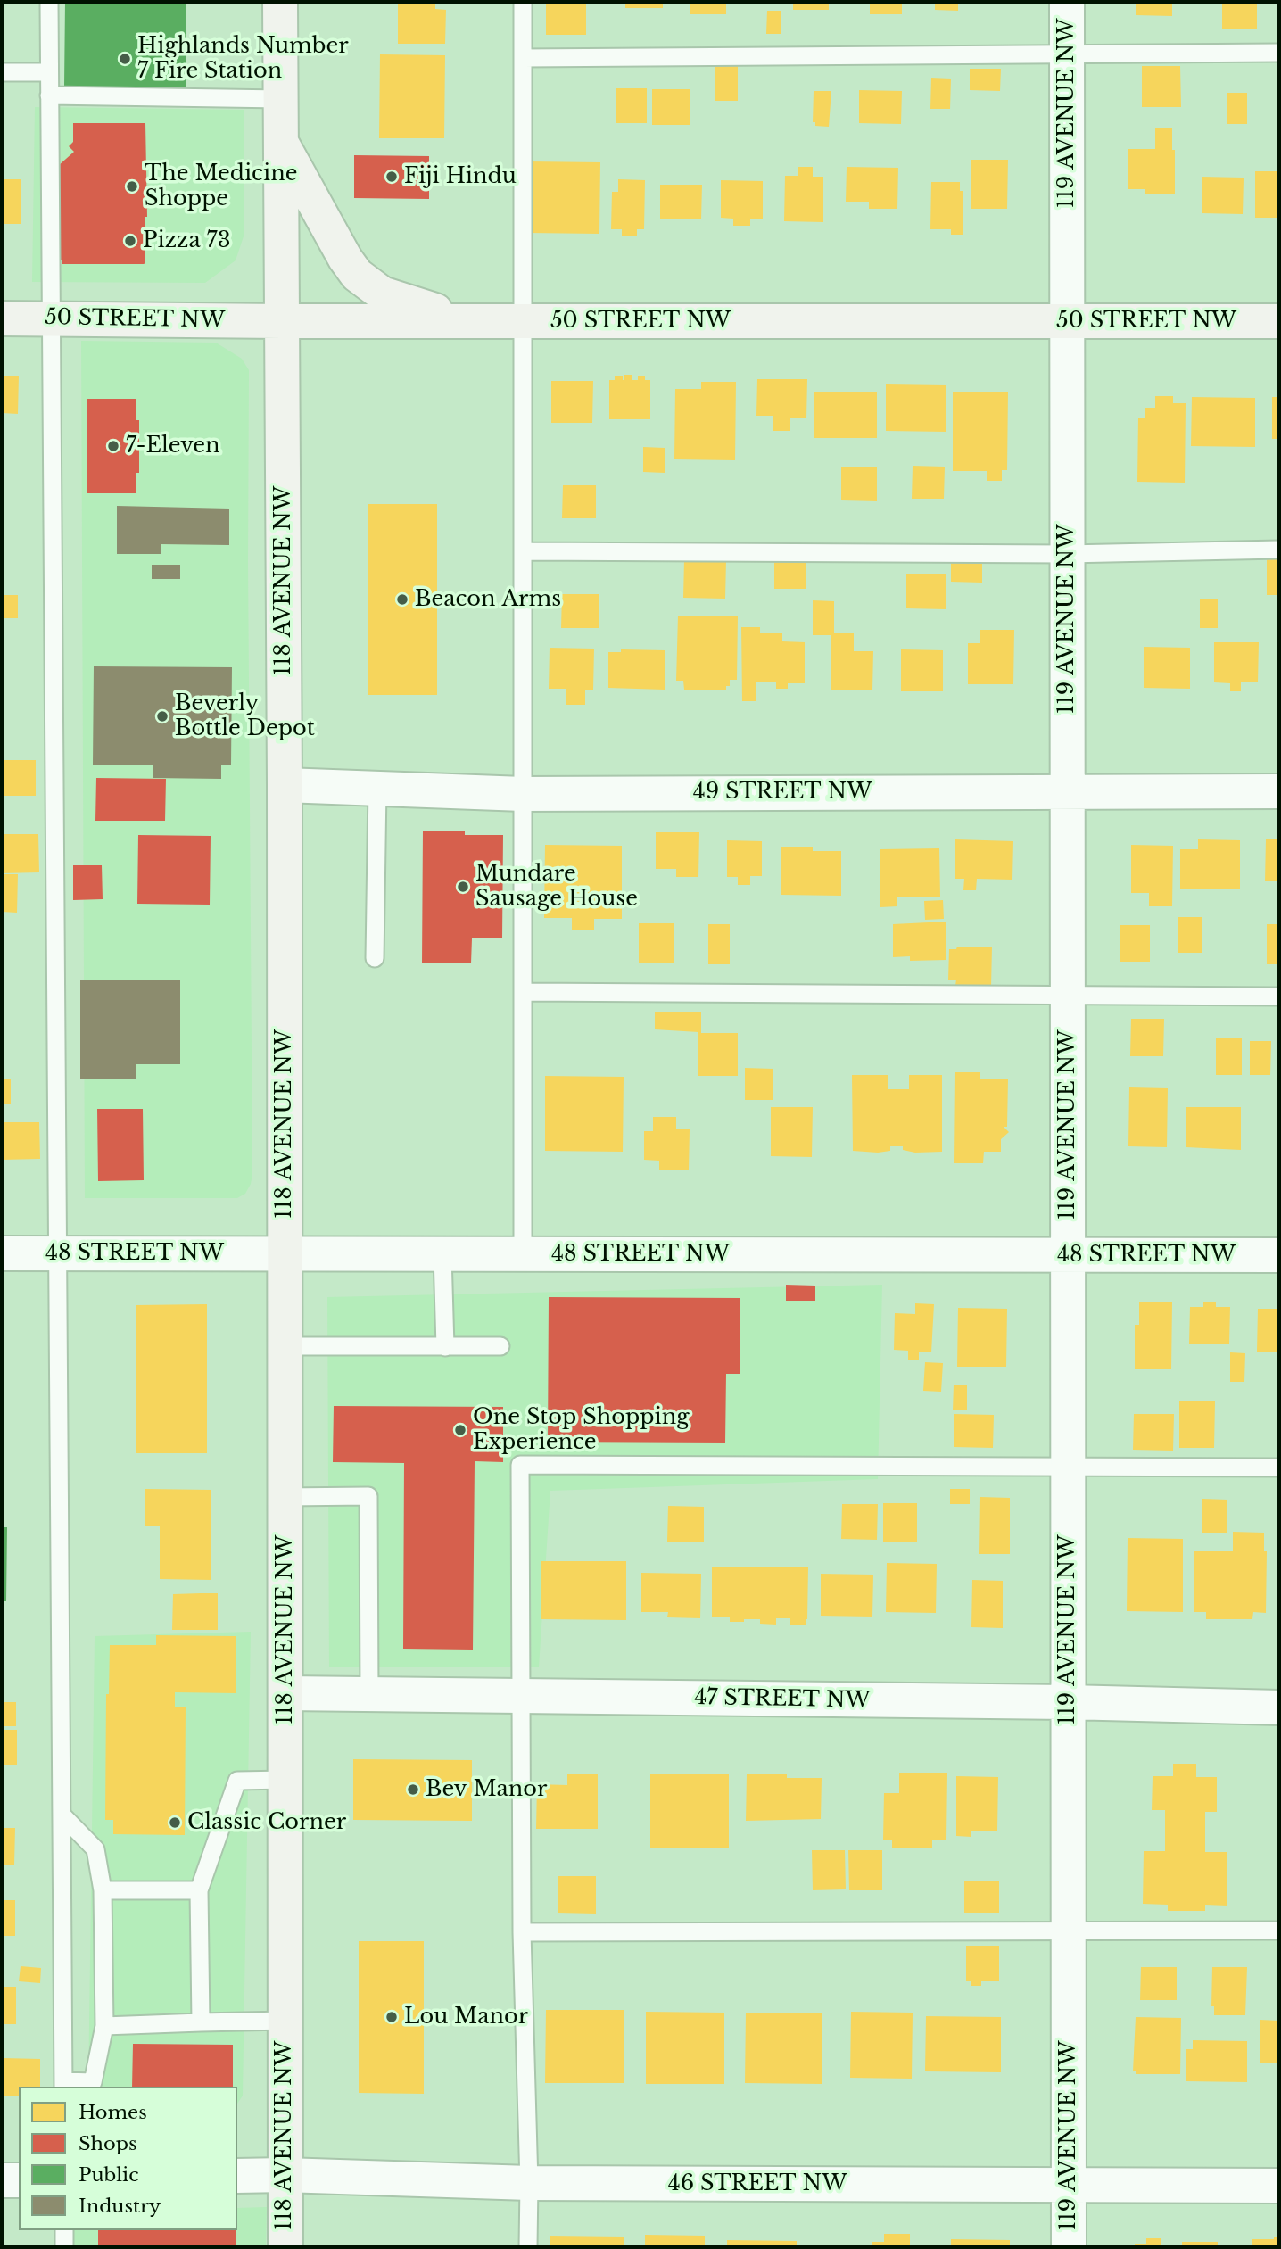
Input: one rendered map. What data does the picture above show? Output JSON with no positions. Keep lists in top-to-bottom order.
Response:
{
  "streets": {
    "main road": ["50 STREET NW", "118 AVENUE NW"],
    "street": [
      "119 AVENUE NW",
      "49 STREET NW",
      "48 STREET NW",
      "47 STREET NW",
      "46 STREET NW"
    ]
  },
  "crossings": [
    ["119 AVENUE NW", "50 STREET NW"],
    ["119 AVENUE NW", "49 STREET NW"],
    ["119 AVENUE NW", "48 STREET NW"],
    ["119 AVENUE NW", "47 STREET NW"],
    ["119 AVENUE NW", "46 STREET NW"],
    ["50 STREET NW", "118 AVENUE NW"],
    ["118 AVENUE NW", "49 STREET NW"],
    ["118 AVENUE NW", "48 STREET NW"],
    ["118 AVENUE NW", "47 STREET NW"],
    ["118 AVENUE NW", "46 STREET NW"]
  ],
  "places": [
    "Highlands Number 7 Fire Station",
    "Fiji Hindu",
    "The Medicine Shoppe",
    "Pizza 73",
    "7-Eleven",
    "Beacon Arms",
    "Beverly Bottle Depot",
    "Mundare Sausage House",
    "One Stop Shopping Experience",
    "Bev Manor",
    "Classic Corner",
    "Lou Manor"
  ],
  "legend": [
    "Homes",
    "Shops",
    "Public",
    "Industry"
  ]
}
